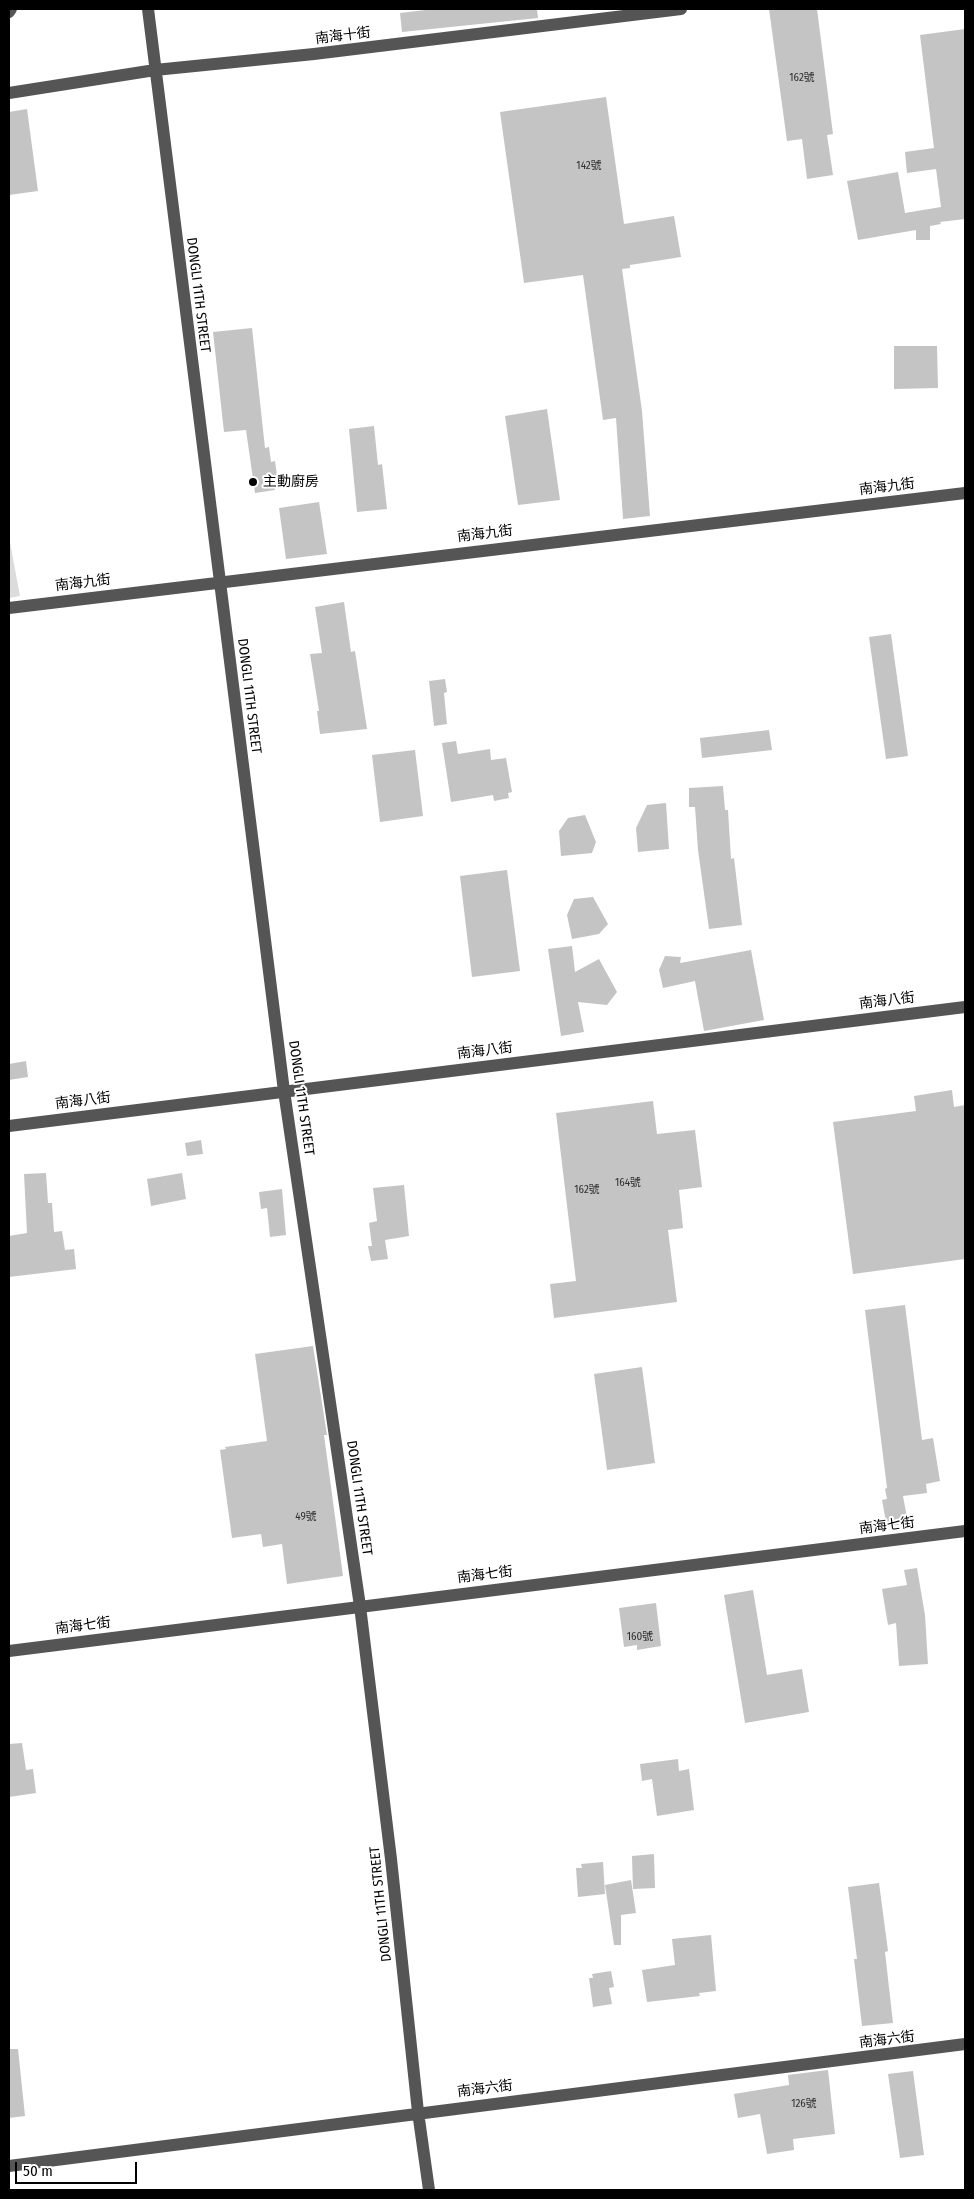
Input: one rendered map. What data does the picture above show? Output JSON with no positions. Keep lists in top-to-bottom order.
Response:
{
  "streets": {
    "street": [
      "南海十街",
      "DONGLI 11TH STREET",
      "南海九街",
      "南海八街",
      "南海七街",
      "南海六街"
    ]
  },
  "crossings": [
    ["南海十街", "DONGLI 11TH STREET"],
    ["DONGLI 11TH STREET", "南海九街"],
    ["DONGLI 11TH STREET", "南海八街"],
    ["DONGLI 11TH STREET", "南海七街"],
    ["DONGLI 11TH STREET", "南海六街"]
  ],
  "places": ["主動廚房"],
  "house_numbers": [
    "162號",
    "142號",
    "164號",
    "162號",
    "49號",
    "160號",
    "126號"
  ],
  "scale_bar": "50 m"
}
